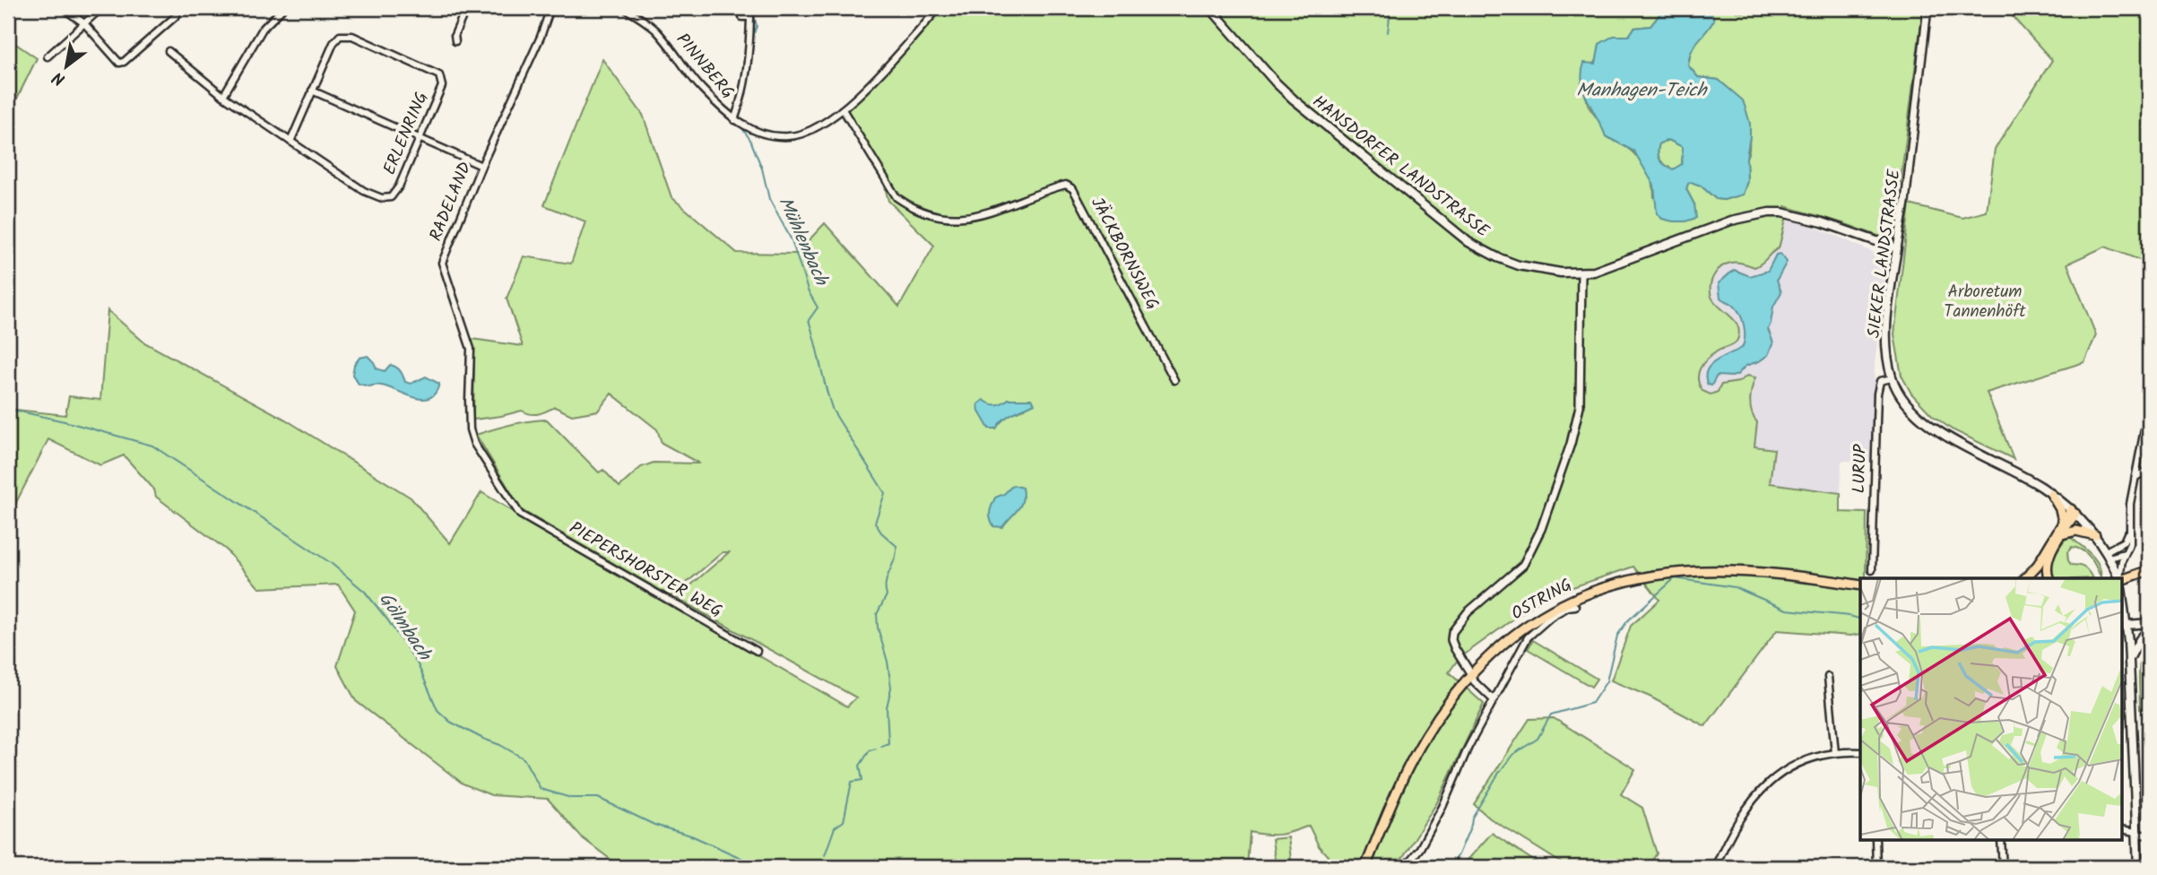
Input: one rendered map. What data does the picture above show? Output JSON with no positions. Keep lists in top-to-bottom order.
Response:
{
  "streets": {
    "main road": ["HANSDORFER LANDSTRASSE", "SIEKER LANDSTRASSE", "OSTRING"],
    "street": [
      "PINNBERG",
      "ERLENRING",
      "RADELAND",
      "JÄCKBORNSWEG",
      "LURUP",
      "PIEPERSHORSTER WEG"
    ]
  },
  "crossings": [
    ["PINNBERG", "JÄCKBORNSWEG"],
    ["HANSDORFER LANDSTRASSE", "SIEKER LANDSTRASSE"],
    ["RADELAND", "PIEPERSHORSTER WEG"],
    ["SIEKER LANDSTRASSE", "LURUP"]
  ],
  "water": ["Manhagen-Teich", "Mühlenbach", "Gölmbach"],
  "parks": ["Arboretum Tannenhöft"],
  "north": "bottom left"
}
